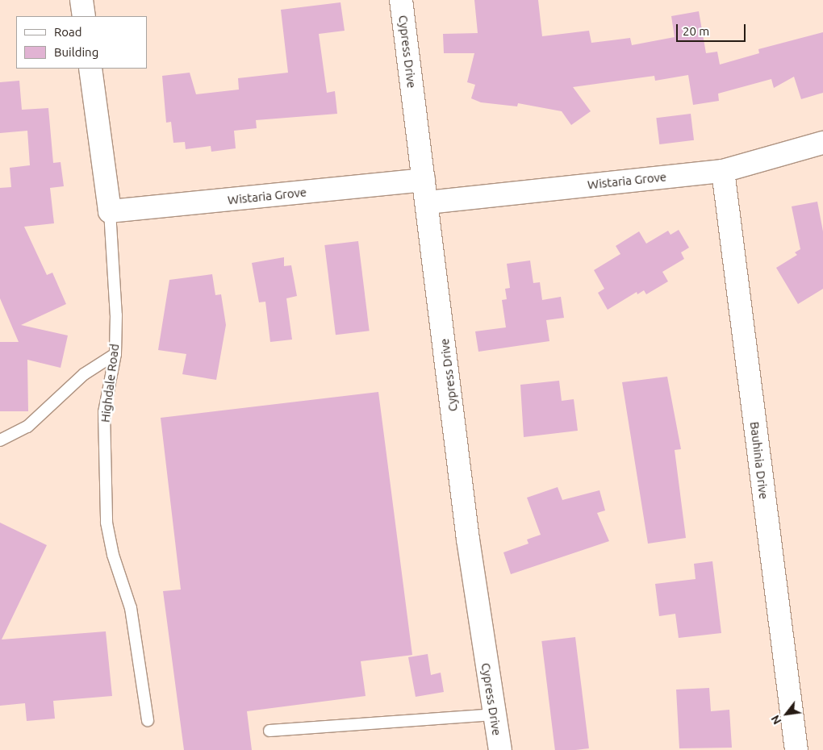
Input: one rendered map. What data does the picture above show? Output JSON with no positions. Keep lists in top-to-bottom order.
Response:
{
  "streets": {
    "street": [
      "Cypress Drive",
      "Wistaria Grove",
      "Highdale Road",
      "Bauhinia Drive"
    ]
  },
  "crossings": [
    ["Cypress Drive", "Wistaria Grove"],
    ["Wistaria Grove", "Highdale Road"],
    ["Wistaria Grove", "Bauhinia Drive"]
  ],
  "legend": ["Road", "Building"],
  "scale_bar": "20 m",
  "north": "bottom left"
}
